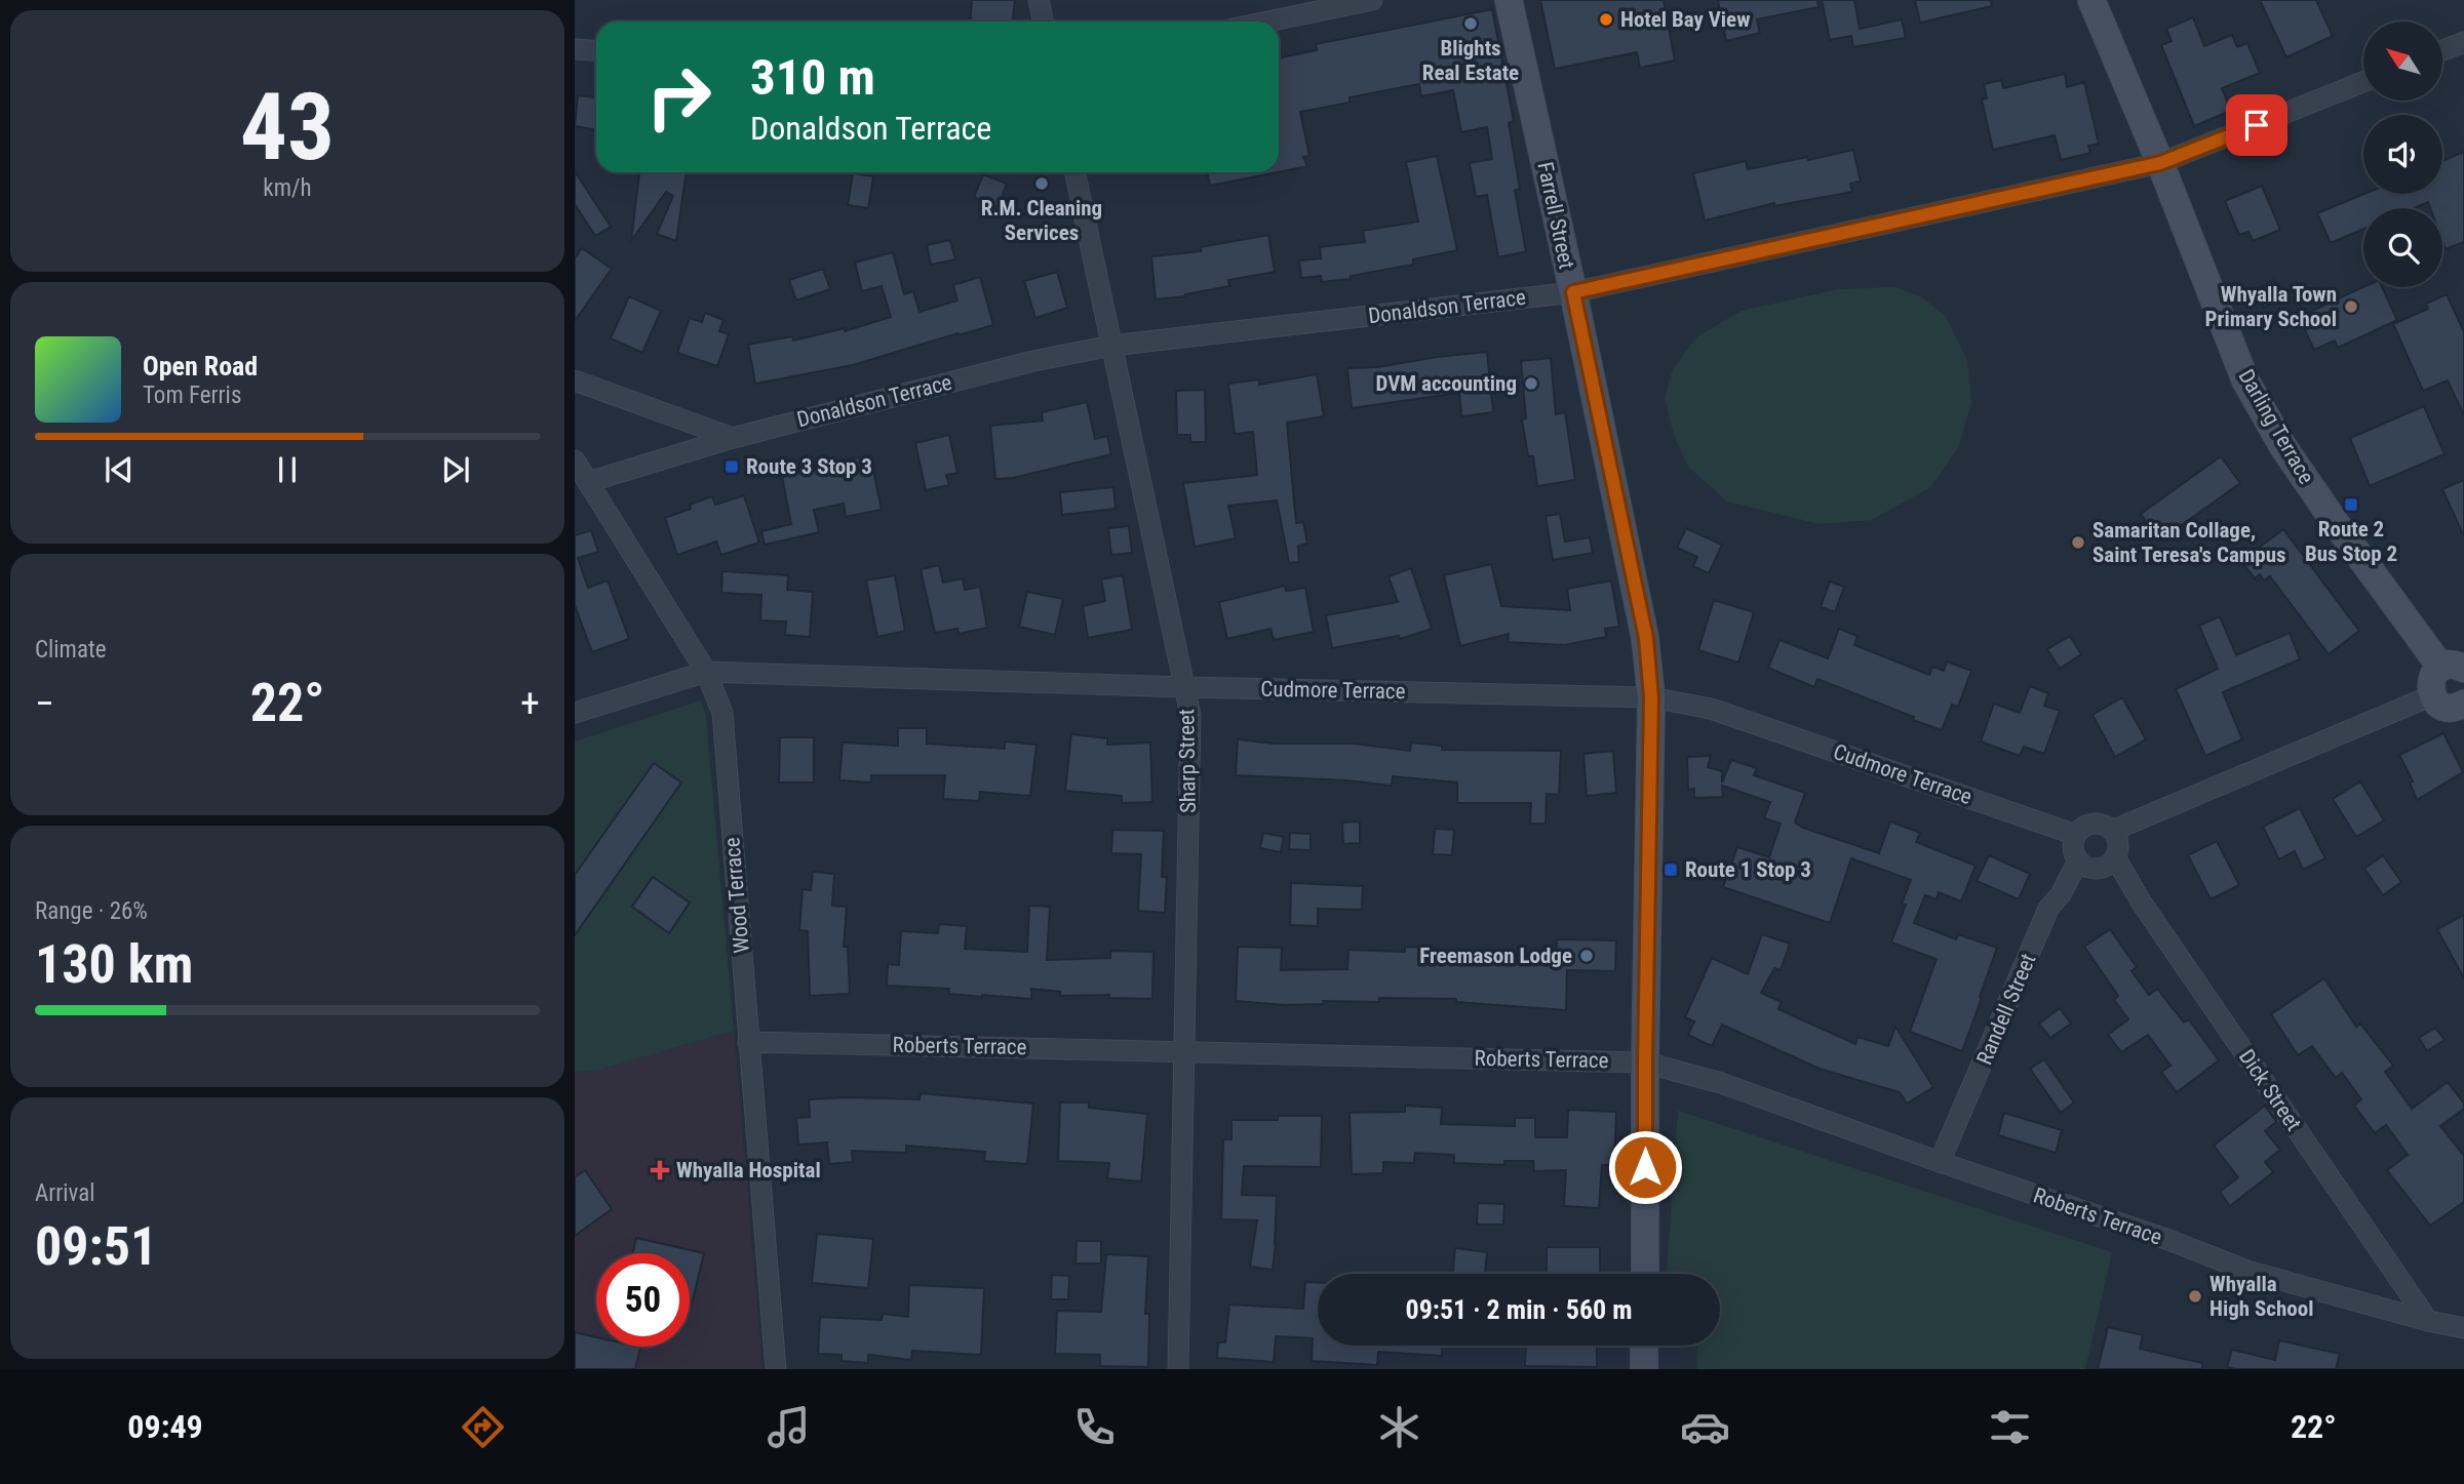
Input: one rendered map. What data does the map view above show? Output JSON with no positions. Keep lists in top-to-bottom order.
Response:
{
  "streets": {
    "main road": ["Farrell Street", "Darling Terrace"],
    "street": [
      "Donaldson Terrace",
      "Cudmore Terrace",
      "Sharp Street",
      "Wood Terrace",
      "Randell Street",
      "Roberts Terrace",
      "Dick Street"
    ]
  },
  "crossings": [
    ["Farrell Street", "Donaldson Terrace"],
    ["Farrell Street", "Cudmore Terrace"],
    ["Farrell Street", "Roberts Terrace"],
    ["Donaldson Terrace", "Darling Terrace"],
    ["Donaldson Terrace", "Sharp Street"],
    ["Donaldson Terrace", "Wood Terrace"],
    ["Cudmore Terrace", "Sharp Street"],
    ["Cudmore Terrace", "Wood Terrace"],
    ["Cudmore Terrace", "Randell Street"],
    ["Cudmore Terrace", "Dick Street"],
    ["Sharp Street", "Roberts Terrace"],
    ["Wood Terrace", "Roberts Terrace"],
    ["Randell Street", "Roberts Terrace"],
    ["Randell Street", "Dick Street"],
    ["Roberts Terrace", "Dick Street"]
  ],
  "places": {
    "other": [
      "Hotel Bay View",
      "Blights Real Estate",
      "R.M. Cleaning Services",
      "Whyalla Town Primary School",
      "DVM accounting",
      "Samaritan Collage, Saint Teresa's Campus",
      "Freemason Lodge",
      "Whyalla High School"
    ],
    "transit": ["Route 3 Stop 3", "Route 2 Bus Stop 2", "Route 1 Stop 3"],
    "health": ["Whyalla Hospital"]
  },
  "north": "top left",
  "page": {
    "tile": [
      ["43", "km/h"],
      "Climate",
      ["Range · 26%", "130 km"],
      ["Arrival", "09:51"]
    ],
    "turn": ["310 m", "Donaldson Terrace"],
    "song": ["Open Road", "Tom Ferris"],
    "heat": ["−", "22°", "+"],
    "limit": "50",
    "trip": "09:51 · 2 min · 560 m",
    "tabs": ["09:49", "22°"]
  }
}
